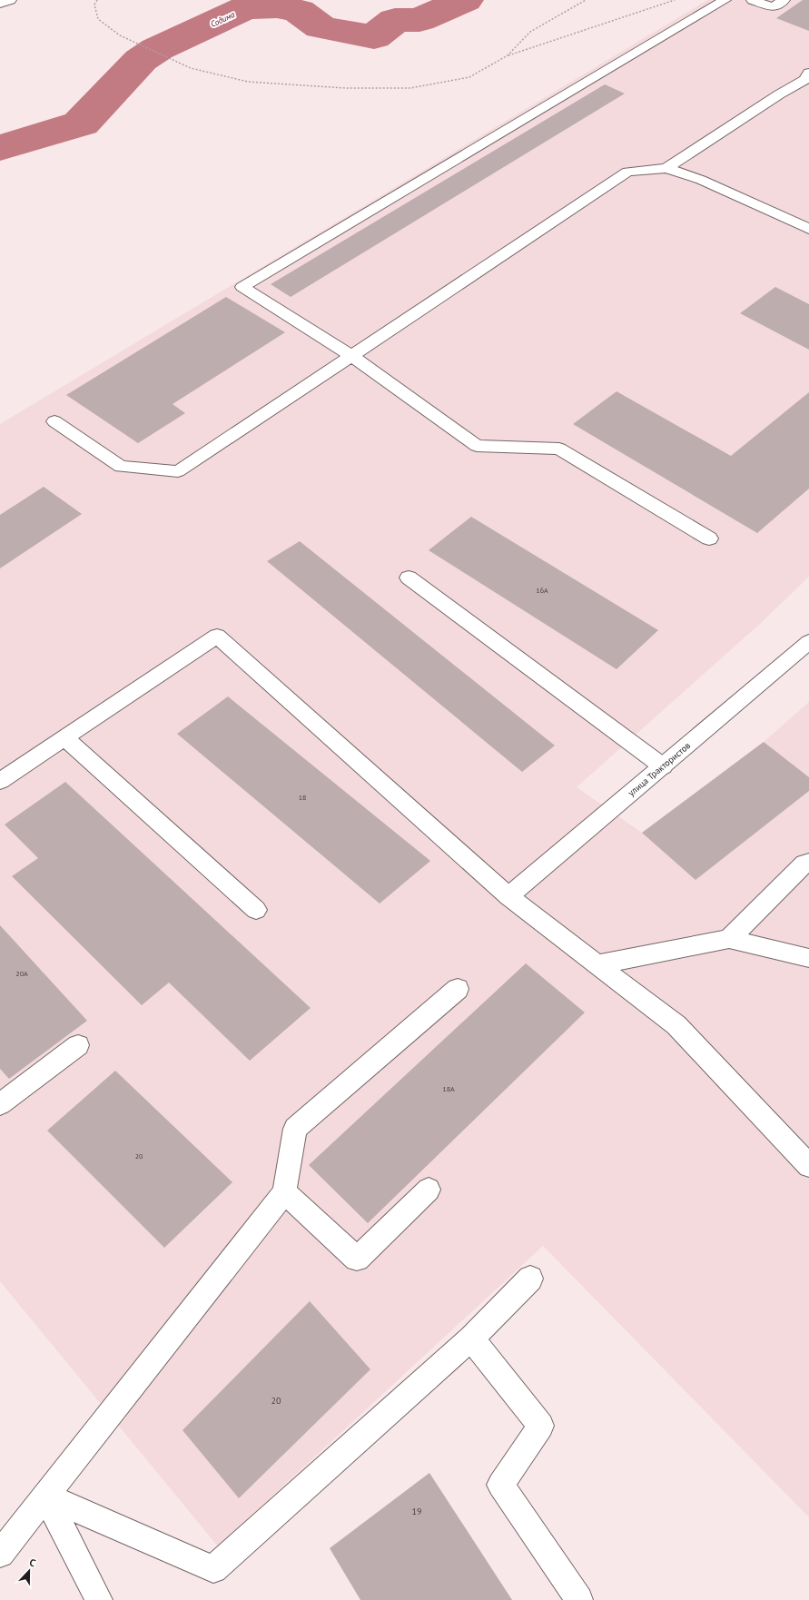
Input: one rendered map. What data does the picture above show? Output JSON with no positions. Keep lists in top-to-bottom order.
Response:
{
  "streets": {
    "street": ["улица Трактористов"]
  },
  "water": ["Содима"],
  "house_numbers": [
    "16А",
    "18",
    "20А",
    "18А",
    "20",
    "20",
    "19"
  ],
  "north": "top"
}
